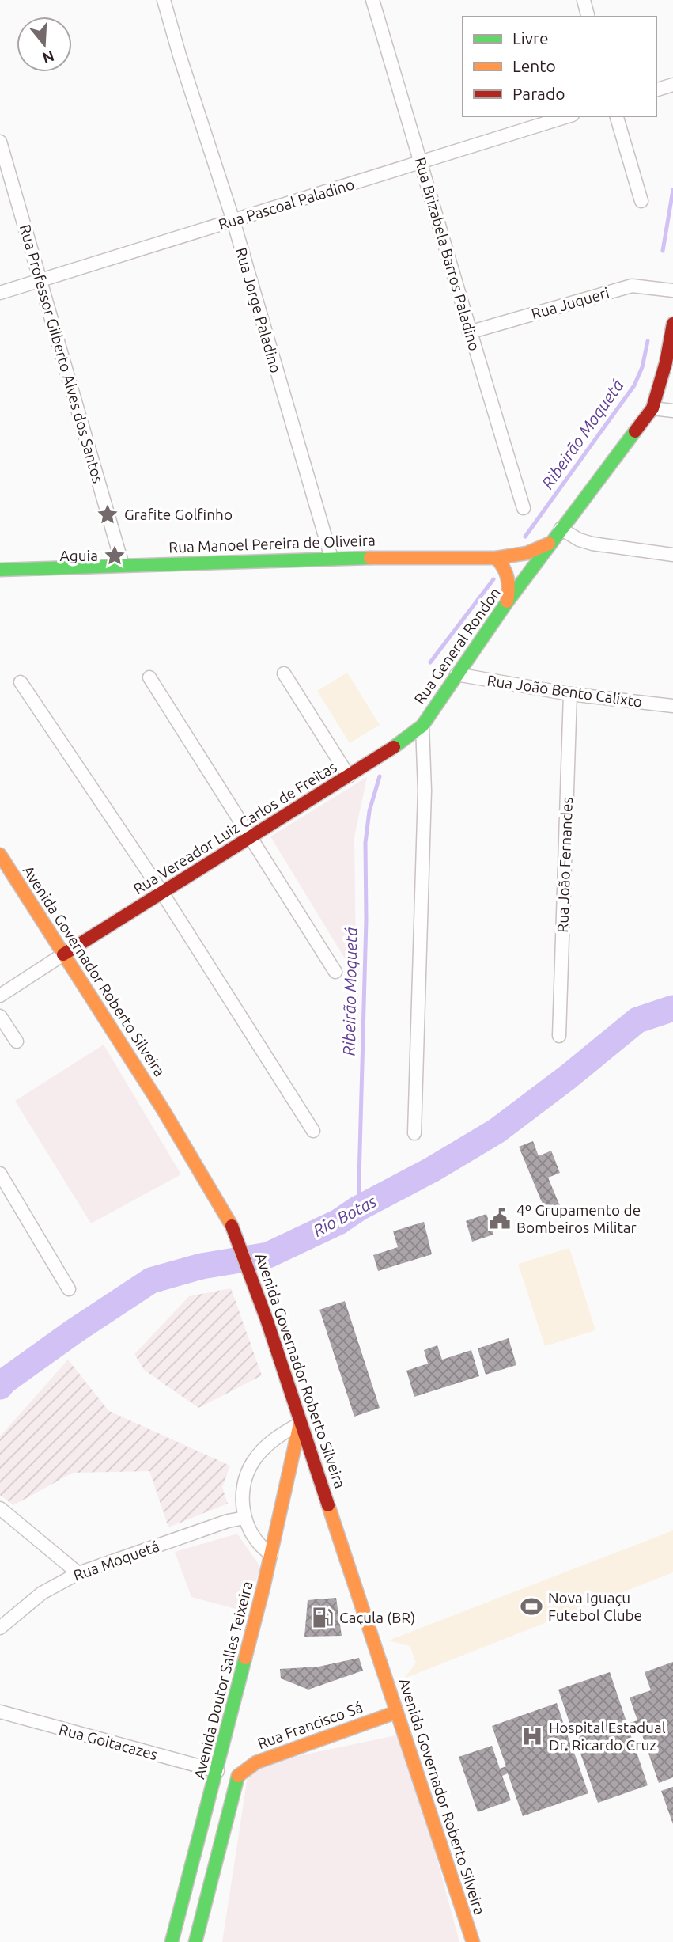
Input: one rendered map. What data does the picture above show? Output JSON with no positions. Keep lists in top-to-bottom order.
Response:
{
  "streets": {
    "main road": [
      "Rua Manoel Pereira de Oliveira",
      "Rua General Rondon",
      "Rua Vereador Luiz Carlos de Freitas",
      "Avenida Governador Roberto Silveira",
      "Avenida Doutor Salles Teixeira",
      "Rua Francisco Sá"
    ],
    "street": [
      "Rua Pascoal Paladino",
      "Rua Brizabela Barros Paladino",
      "Rua Juqueri",
      "Rua Jorge Paladino",
      "Rua Professor Gilberto Alves dos Santos",
      "Rua João Bento Calixto",
      "Rua João Fernandes",
      "Rua Moquetá",
      "Rua Goitacazes"
    ]
  },
  "crossings": [
    ["Rua Pascoal Paladino", "Rua Brizabela Barros Paladino"],
    ["Rua Pascoal Paladino", "Rua Jorge Paladino"],
    ["Rua Pascoal Paladino", "Rua Professor Gilberto Alves dos Santos"],
    ["Rua Brizabela Barros Paladino", "Rua Juqueri"],
    ["Rua Jorge Paladino", "Rua Manoel Pereira de Oliveira"],
    ["Rua Professor Gilberto Alves dos Santos", "Rua Manoel Pereira de Oliveira"],
    ["Rua Manoel Pereira de Oliveira", "Rua General Rondon"],
    ["Rua General Rondon", "Rua João Bento Calixto"],
    ["Rua General Rondon", "Rua Vereador Luiz Carlos de Freitas"],
    ["Rua João Bento Calixto", "Rua João Fernandes"],
    ["Rua Vereador Luiz Carlos de Freitas", "Avenida Governador Roberto Silveira"],
    ["Avenida Governador Roberto Silveira", "Avenida Doutor Salles Teixeira"],
    ["Avenida Governador Roberto Silveira", "Rua Francisco Sá"],
    ["Avenida Doutor Salles Teixeira", "Rua Goitacazes"]
  ],
  "water": ["Ribeirão Moquetá", "Rio Botas"],
  "places": {
    "place": ["Grafite Golfinho", "Aguia"],
    "public building": ["4º Grupamento de Bombeiros Militar"],
    "sports": ["Nova Iguaçu Futebol Clube"],
    "fuel station": ["Caçula (BR)"],
    "hospital": ["Hospital Estadual Dr. Ricardo Cruz"]
  },
  "legend": ["Livre", "Lento", "Parado"],
  "north": "bottom"
}
